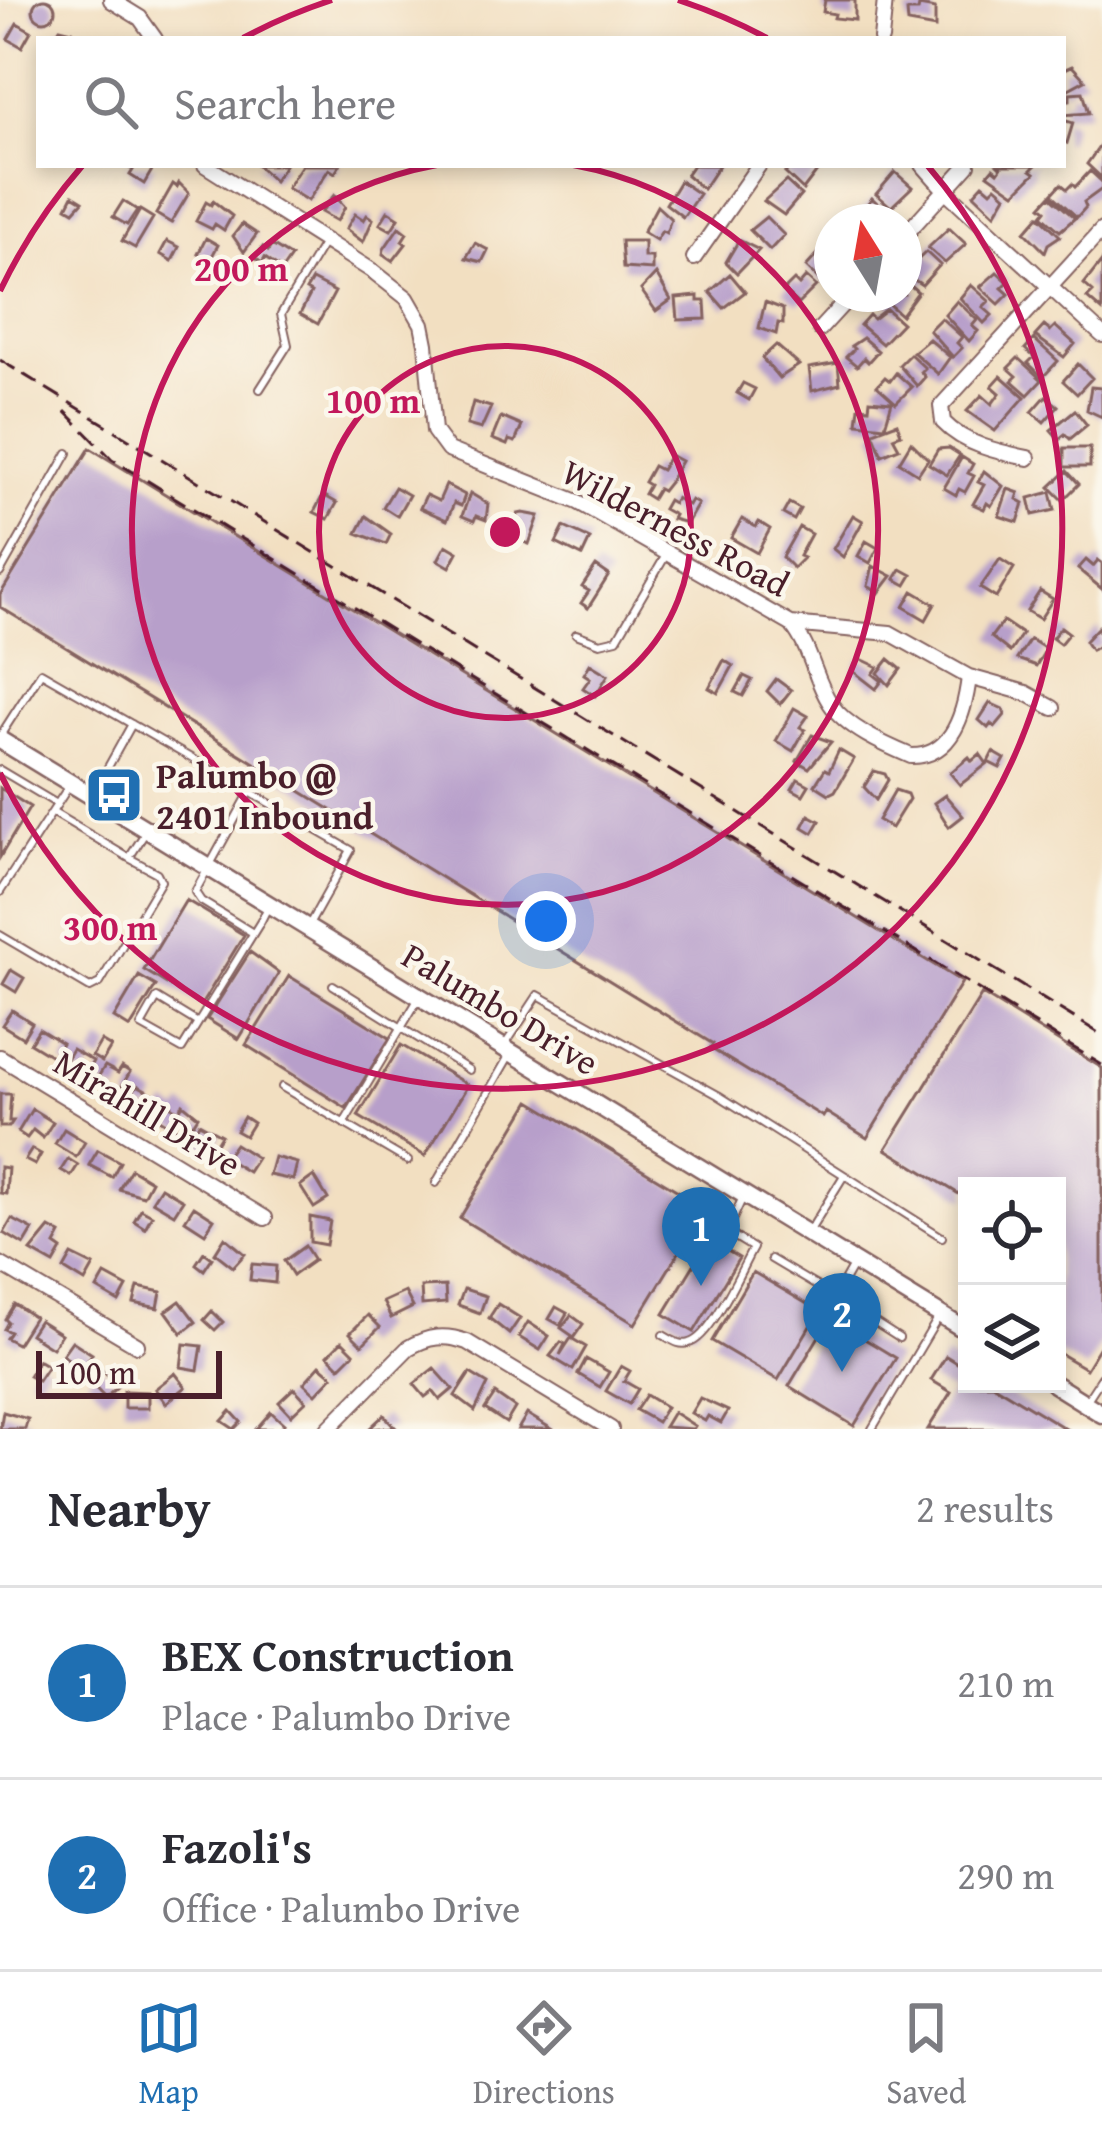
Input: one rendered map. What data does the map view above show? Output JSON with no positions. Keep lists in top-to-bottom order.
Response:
{
  "streets": {
    "street": ["Wilderness Road", "Palumbo Drive", "Mirahill Drive"]
  },
  "places": {
    "bus stop": ["Palumbo @ 2401 Inbound"]
  },
  "scale_bar": "100 m",
  "north": "top",
  "page": {
    "search": "Search here",
    "pins": ["1", "2"],
    "scale": "100 m",
    "heading": ["Nearby", "2 results"],
    "list": [
      {
        "mark": "1",
        "name": "BEX Construction",
        "note": "Place · Palumbo Drive",
        "value": "210 m"
      },
      {
        "mark": "2",
        "name": "Fazoli's",
        "note": "Office · Palumbo Drive",
        "value": "290 m"
      }
    ],
    "nav": ["Map", "Directions", "Saved"]
  },
  "rings": ["200 m", "100 m", "300 m"]
}
